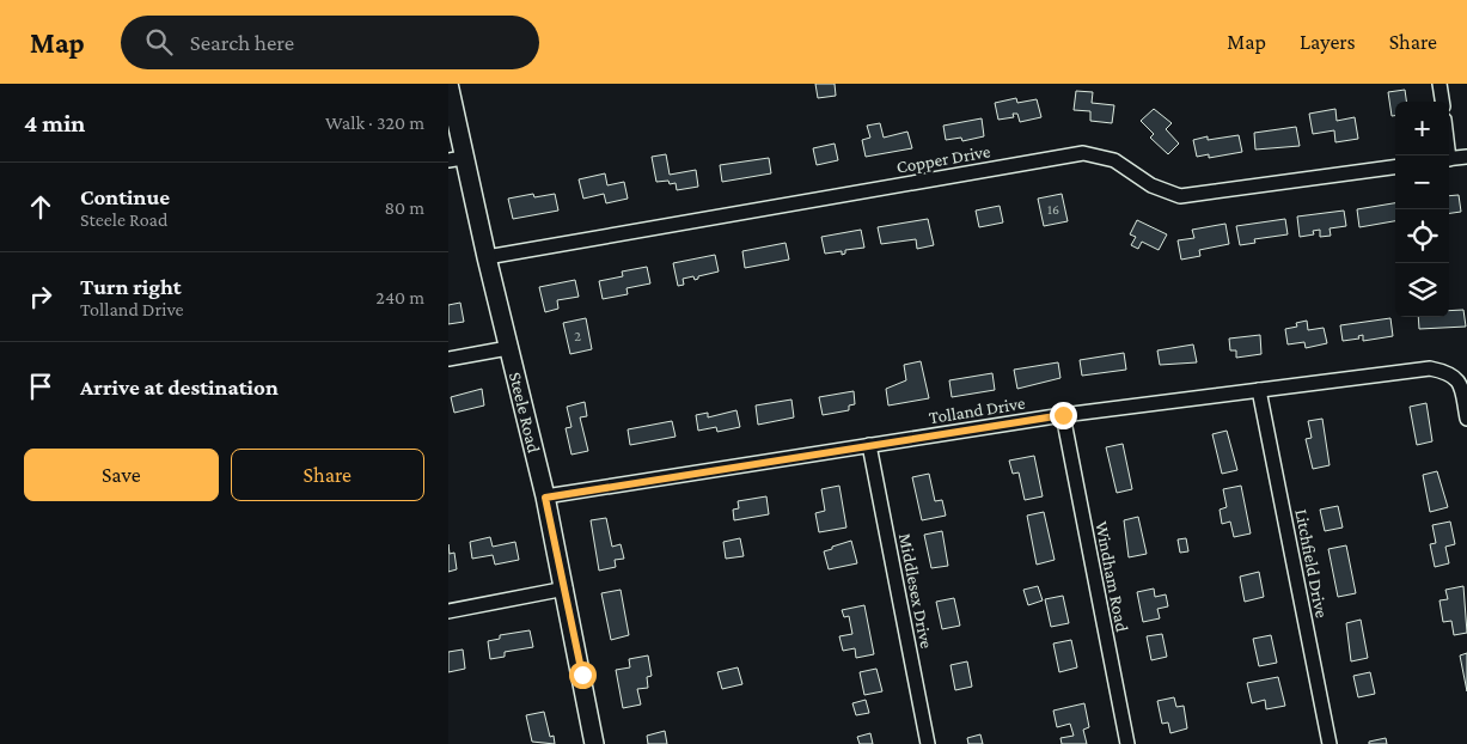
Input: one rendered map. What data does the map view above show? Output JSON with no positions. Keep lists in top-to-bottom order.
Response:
{
  "streets": {
    "street": [
      "Copper Drive",
      "Tolland Drive",
      "Steele Road",
      "Litchfield Drive",
      "Windham Road",
      "Middlesex Drive"
    ]
  },
  "crossings": [
    ["Copper Drive", "Steele Road"],
    ["Tolland Drive", "Steele Road"],
    ["Tolland Drive", "Litchfield Drive"],
    ["Tolland Drive", "Windham Road"],
    ["Tolland Drive", "Middlesex Drive"]
  ],
  "house_numbers": ["16", "2"],
  "page": {
    "header": "Map",
    "search": "Search here",
    "nav": ["Map", "Layers", "Share"],
    "heading": ["4 min", "Walk · 320 m"],
    "map_buttons": ["+", "−"],
    "list": [
      ["Continue", "Steele Road", "80 m"],
      ["Turn right", "Tolland Drive", "240 m"],
      "Arrive at destination"
    ],
    "buttons": ["Save", "Share"]
  }
}
